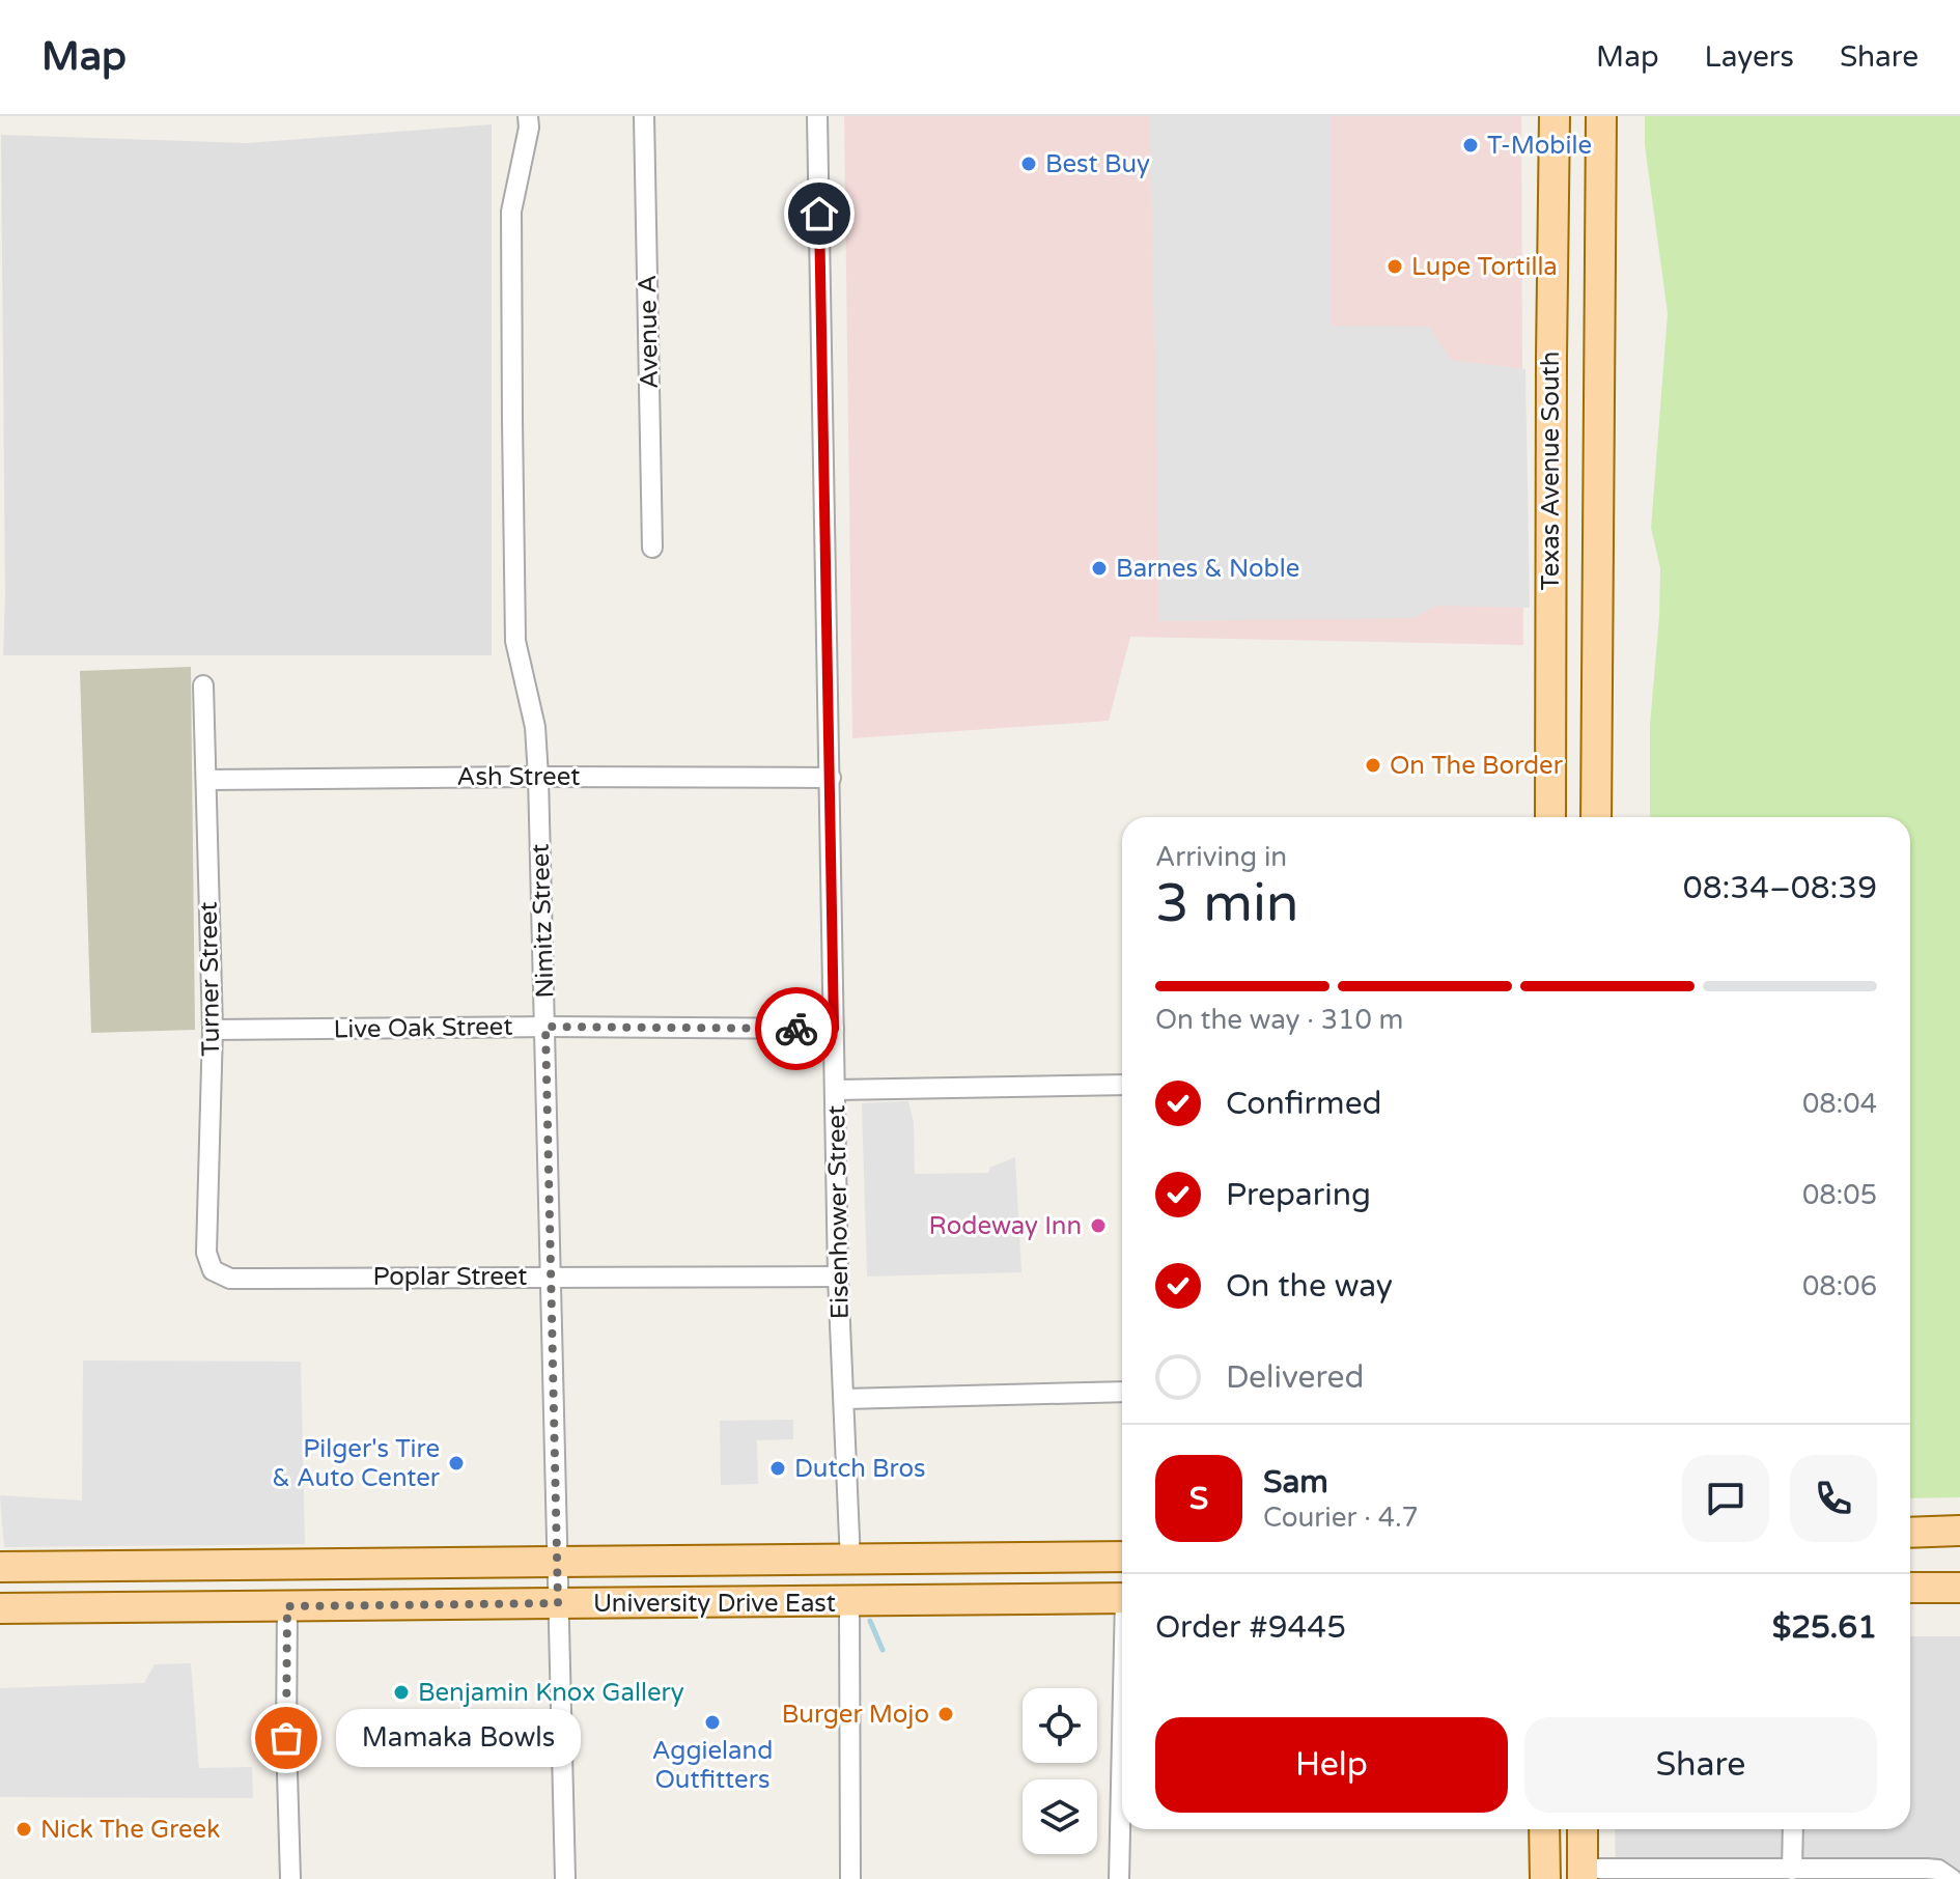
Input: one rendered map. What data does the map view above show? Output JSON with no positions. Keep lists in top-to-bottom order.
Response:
{
  "streets": {
    "main road": ["Texas Avenue South", "University Drive East"],
    "street": [
      "Avenue A",
      "Ash Street",
      "Nimitz Street",
      "Turner Street",
      "Live Oak Street",
      "Eisenhower Street",
      "Poplar Street"
    ]
  },
  "crossings": [
    ["Ash Street", "Nimitz Street"],
    ["Ash Street", "Turner Street"],
    ["Ash Street", "Eisenhower Street"],
    ["Nimitz Street", "Live Oak Street"],
    ["Nimitz Street", "Poplar Street"],
    ["Nimitz Street", "University Drive East"],
    ["Turner Street", "Live Oak Street"],
    ["Turner Street", "Poplar Street"],
    ["Live Oak Street", "Eisenhower Street"],
    ["Eisenhower Street", "Poplar Street"],
    ["Eisenhower Street", "University Drive East"]
  ],
  "places": [
    "T-Mobile",
    "Best Buy",
    "Lupe Tortilla",
    "Barnes & Noble",
    "On The Border",
    "Rodeway Inn",
    "Pilger's Tire & Auto Center",
    "Dutch Bros",
    "Benjamin Knox Gallery",
    "Burger Mojo",
    "Aggieland Outfitters",
    "Mamaka Bowls",
    "Nick The Greek"
  ],
  "page": {
    "header": "Map",
    "nav": ["Map", "Layers", "Share"],
    "heading": ["3 min", "Arriving in", "08:34–08:39"],
    "panel": [
      "Sam",
      "Courier · 4.7",
      "Order #9445",
      "$25.61"
    ],
    "bar": "On the way · 310 m",
    "list": [
      ["Confirmed", "08:04"],
      ["Preparing", "08:05"],
      ["On the way", "08:06"],
      "Delivered"
    ],
    "round": "S",
    "buttons": ["Help", "Share"],
    "bubble": "Mamaka Bowls"
  }
}
